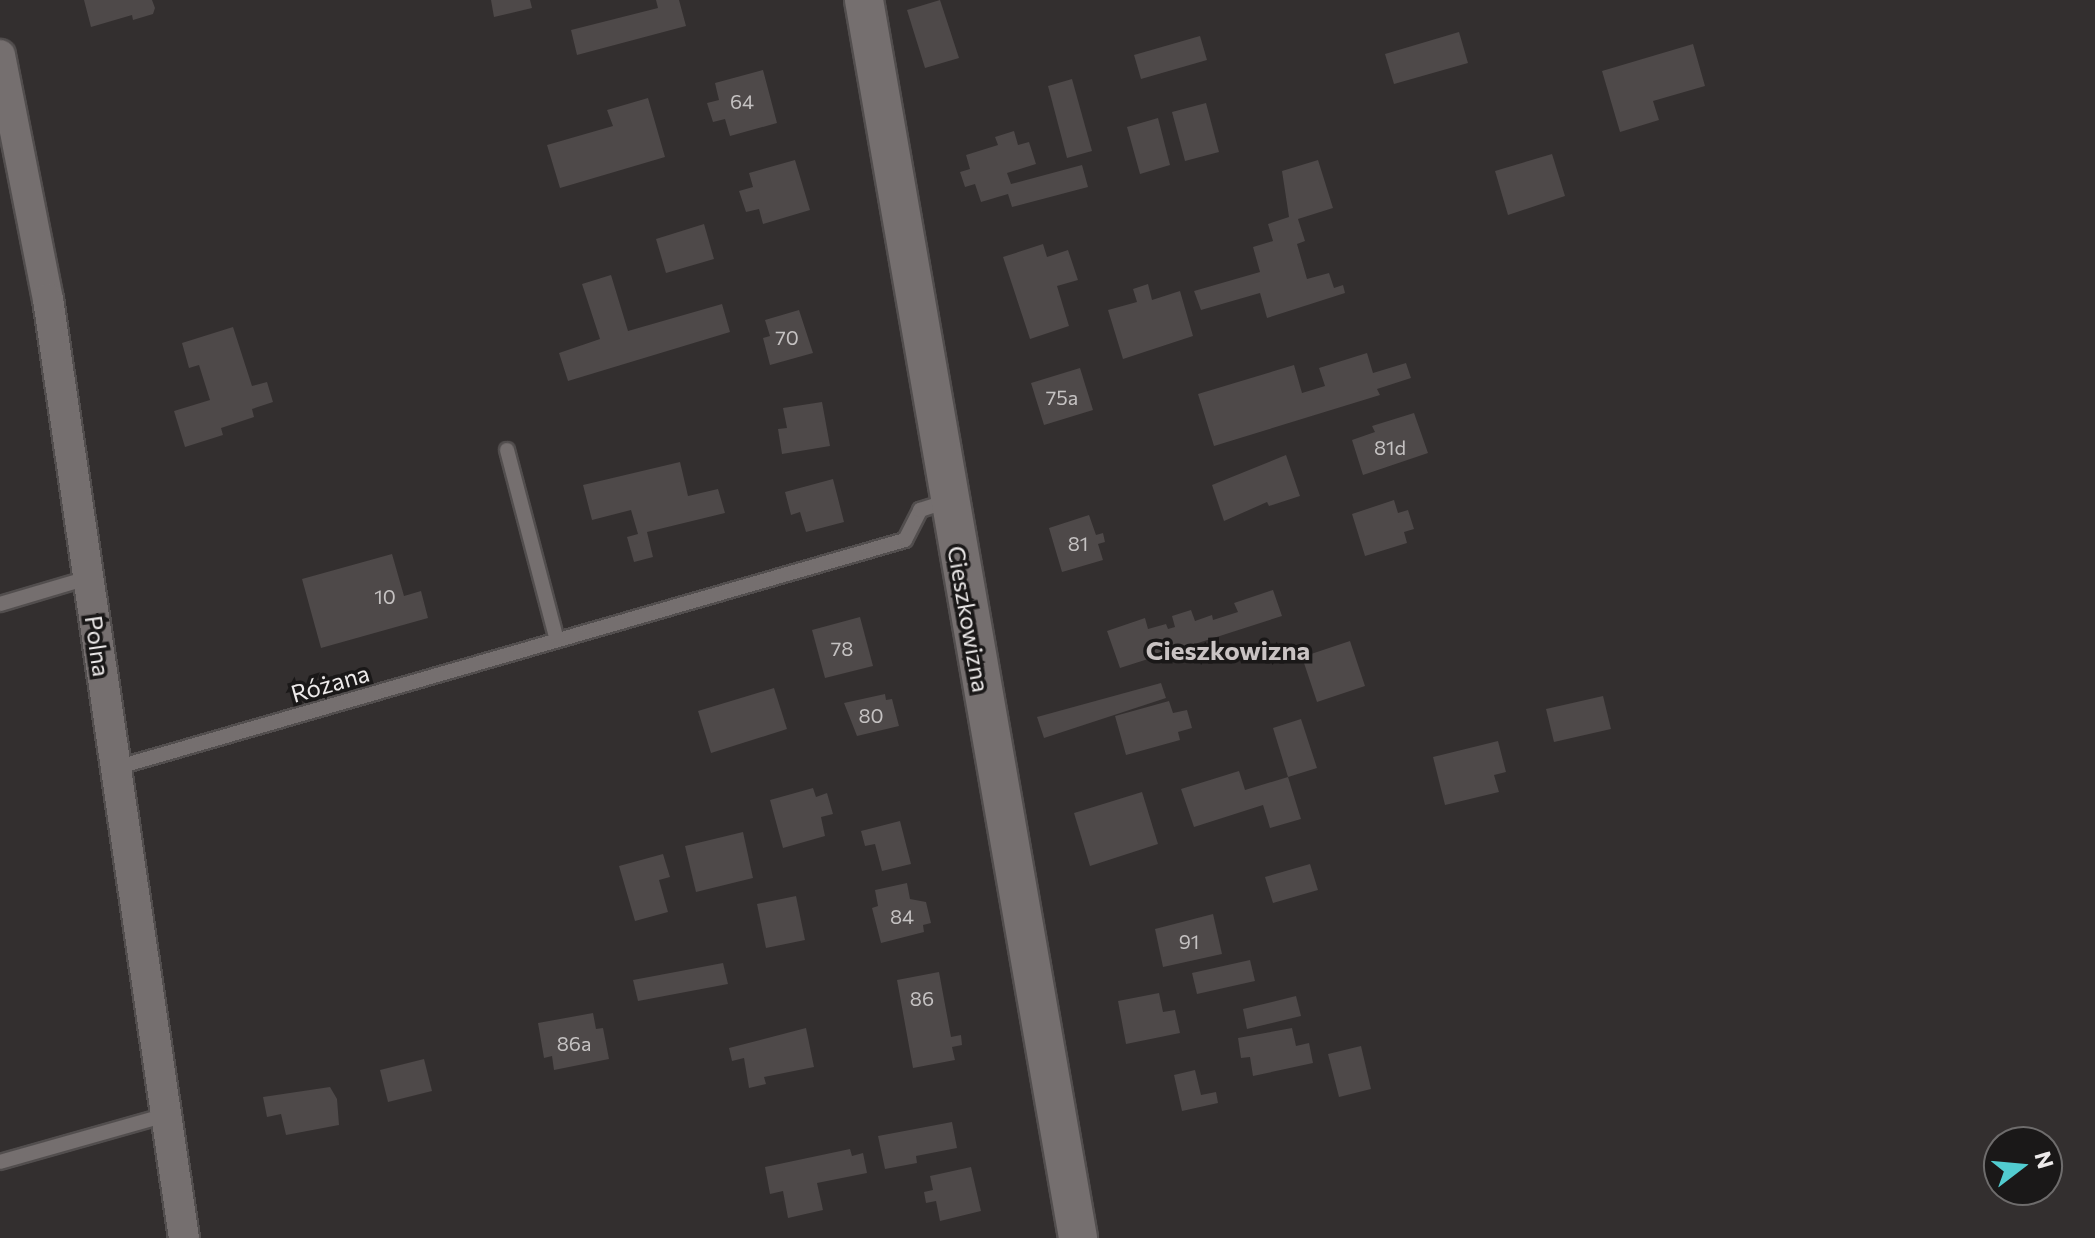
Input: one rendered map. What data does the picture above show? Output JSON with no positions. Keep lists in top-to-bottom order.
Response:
{
  "streets": {
    "street": ["Cieszkowizna", "Polna"],
    "lane": ["Różana"]
  },
  "crossings": [
    ["Cieszkowizna", "Różana"],
    ["Polna", "Różana"]
  ],
  "districts": ["Cieszkowizna"],
  "house_numbers": [
    "64",
    "70",
    "75a",
    "81d",
    "81",
    "10",
    "78",
    "80",
    "84",
    "91",
    "86",
    "86a"
  ],
  "north": "right"
}
